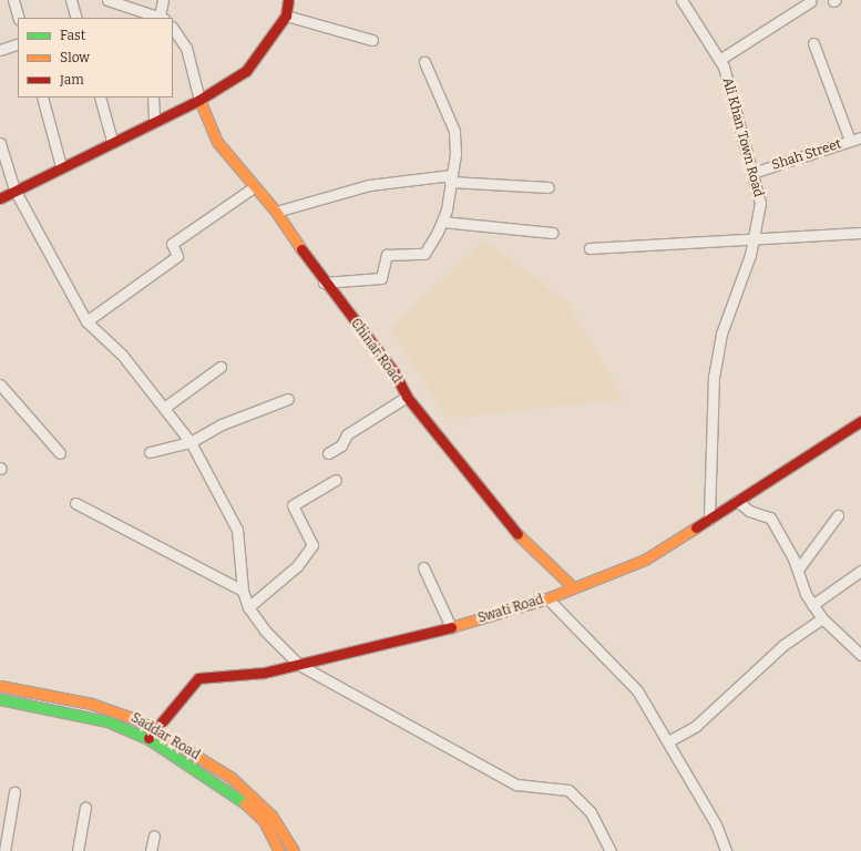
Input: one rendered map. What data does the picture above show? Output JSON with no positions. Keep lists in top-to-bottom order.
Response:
{
  "streets": {
    "street": [
      "Ali Khan Town Road",
      "Shah Street",
      "Chinar Road",
      "Swati Road",
      "Saddar Road"
    ]
  },
  "crossings": [
    ["Ali Khan Town Road", "Shah Street"],
    ["Ali Khan Town Road", "Swati Road"],
    ["Chinar Road", "Swati Road"],
    ["Swati Road", "Saddar Road"]
  ],
  "legend": ["Fast", "Slow", "Jam"]
}
